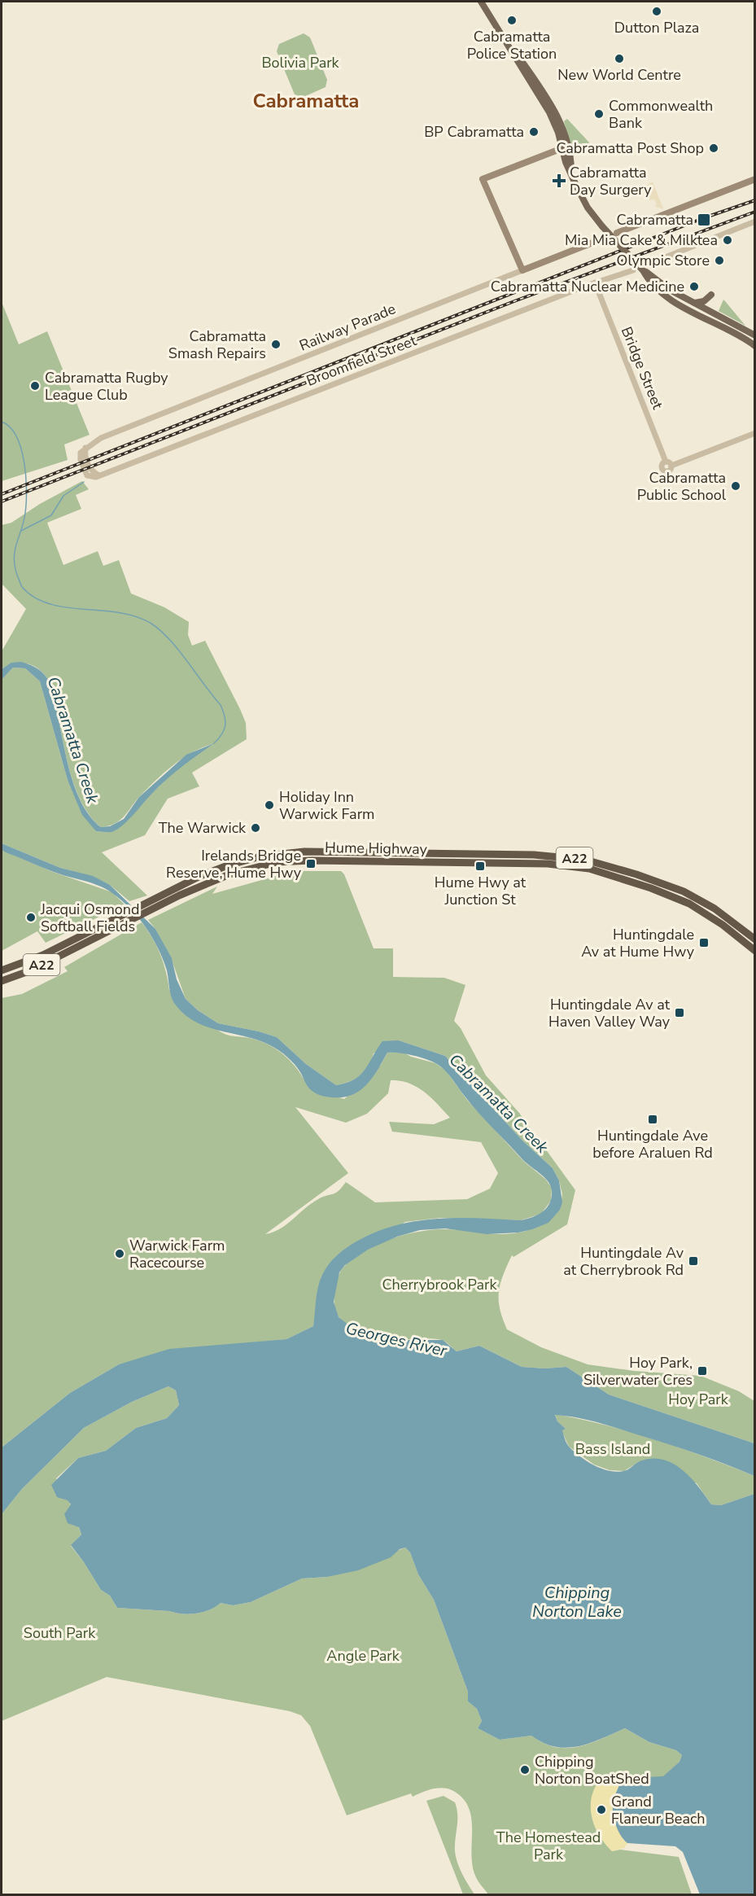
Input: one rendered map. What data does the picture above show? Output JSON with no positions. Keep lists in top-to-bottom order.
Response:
{
  "streets": {
    "highway": ["Hume Highway", "A22"],
    "main road": ["Railway Parade"],
    "street": ["Broomfield Street", "Bridge Street"]
  },
  "crossings": [
    ["Railway Parade", "Broomfield Street"],
    ["Broomfield Street", "Bridge Street"]
  ],
  "districts": ["Cabramatta"],
  "water": ["Cabramatta Creek", "Georges River", "Chipping Norton Lake"],
  "parks": [
    "Bolivia Park",
    "Cherrybrook Park",
    "Hoy Park",
    "Bass Island",
    "South Park",
    "Angle Park",
    "The Homestead Park"
  ],
  "places": {
    "other": [
      "Dutton Plaza",
      "Cabramatta Police Station",
      "New World Centre",
      "Commonwealth Bank",
      "BP Cabramatta",
      "Cabramatta Post Shop",
      "Mia Mia Cake & Milktea",
      "Olympic Store",
      "Cabramatta Nuclear Medicine",
      "Cabramatta Smash Repairs",
      "Cabramatta Rugby League Club",
      "Cabramatta Public School",
      "Holiday Inn Warwick Farm",
      "The Warwick",
      "Jacqui Osmond Softball Fields",
      "Warwick Farm Racecourse",
      "Chipping Norton BoatShed",
      "Grand Flaneur Beach"
    ],
    "health": ["Cabramatta Day Surgery"],
    "transit": [
      "Cabramatta",
      "Irelands Bridge Reserve, Hume Hwy",
      "Hume Hwy at Junction St",
      "Huntingdale Av at Hume Hwy",
      "Huntingdale Av at Haven Valley Way",
      "Huntingdale Ave before Araluen Rd",
      "Huntingdale Av at Cherrybrook Rd",
      "Hoy Park, Silverwater Cres"
    ]
  }
}
